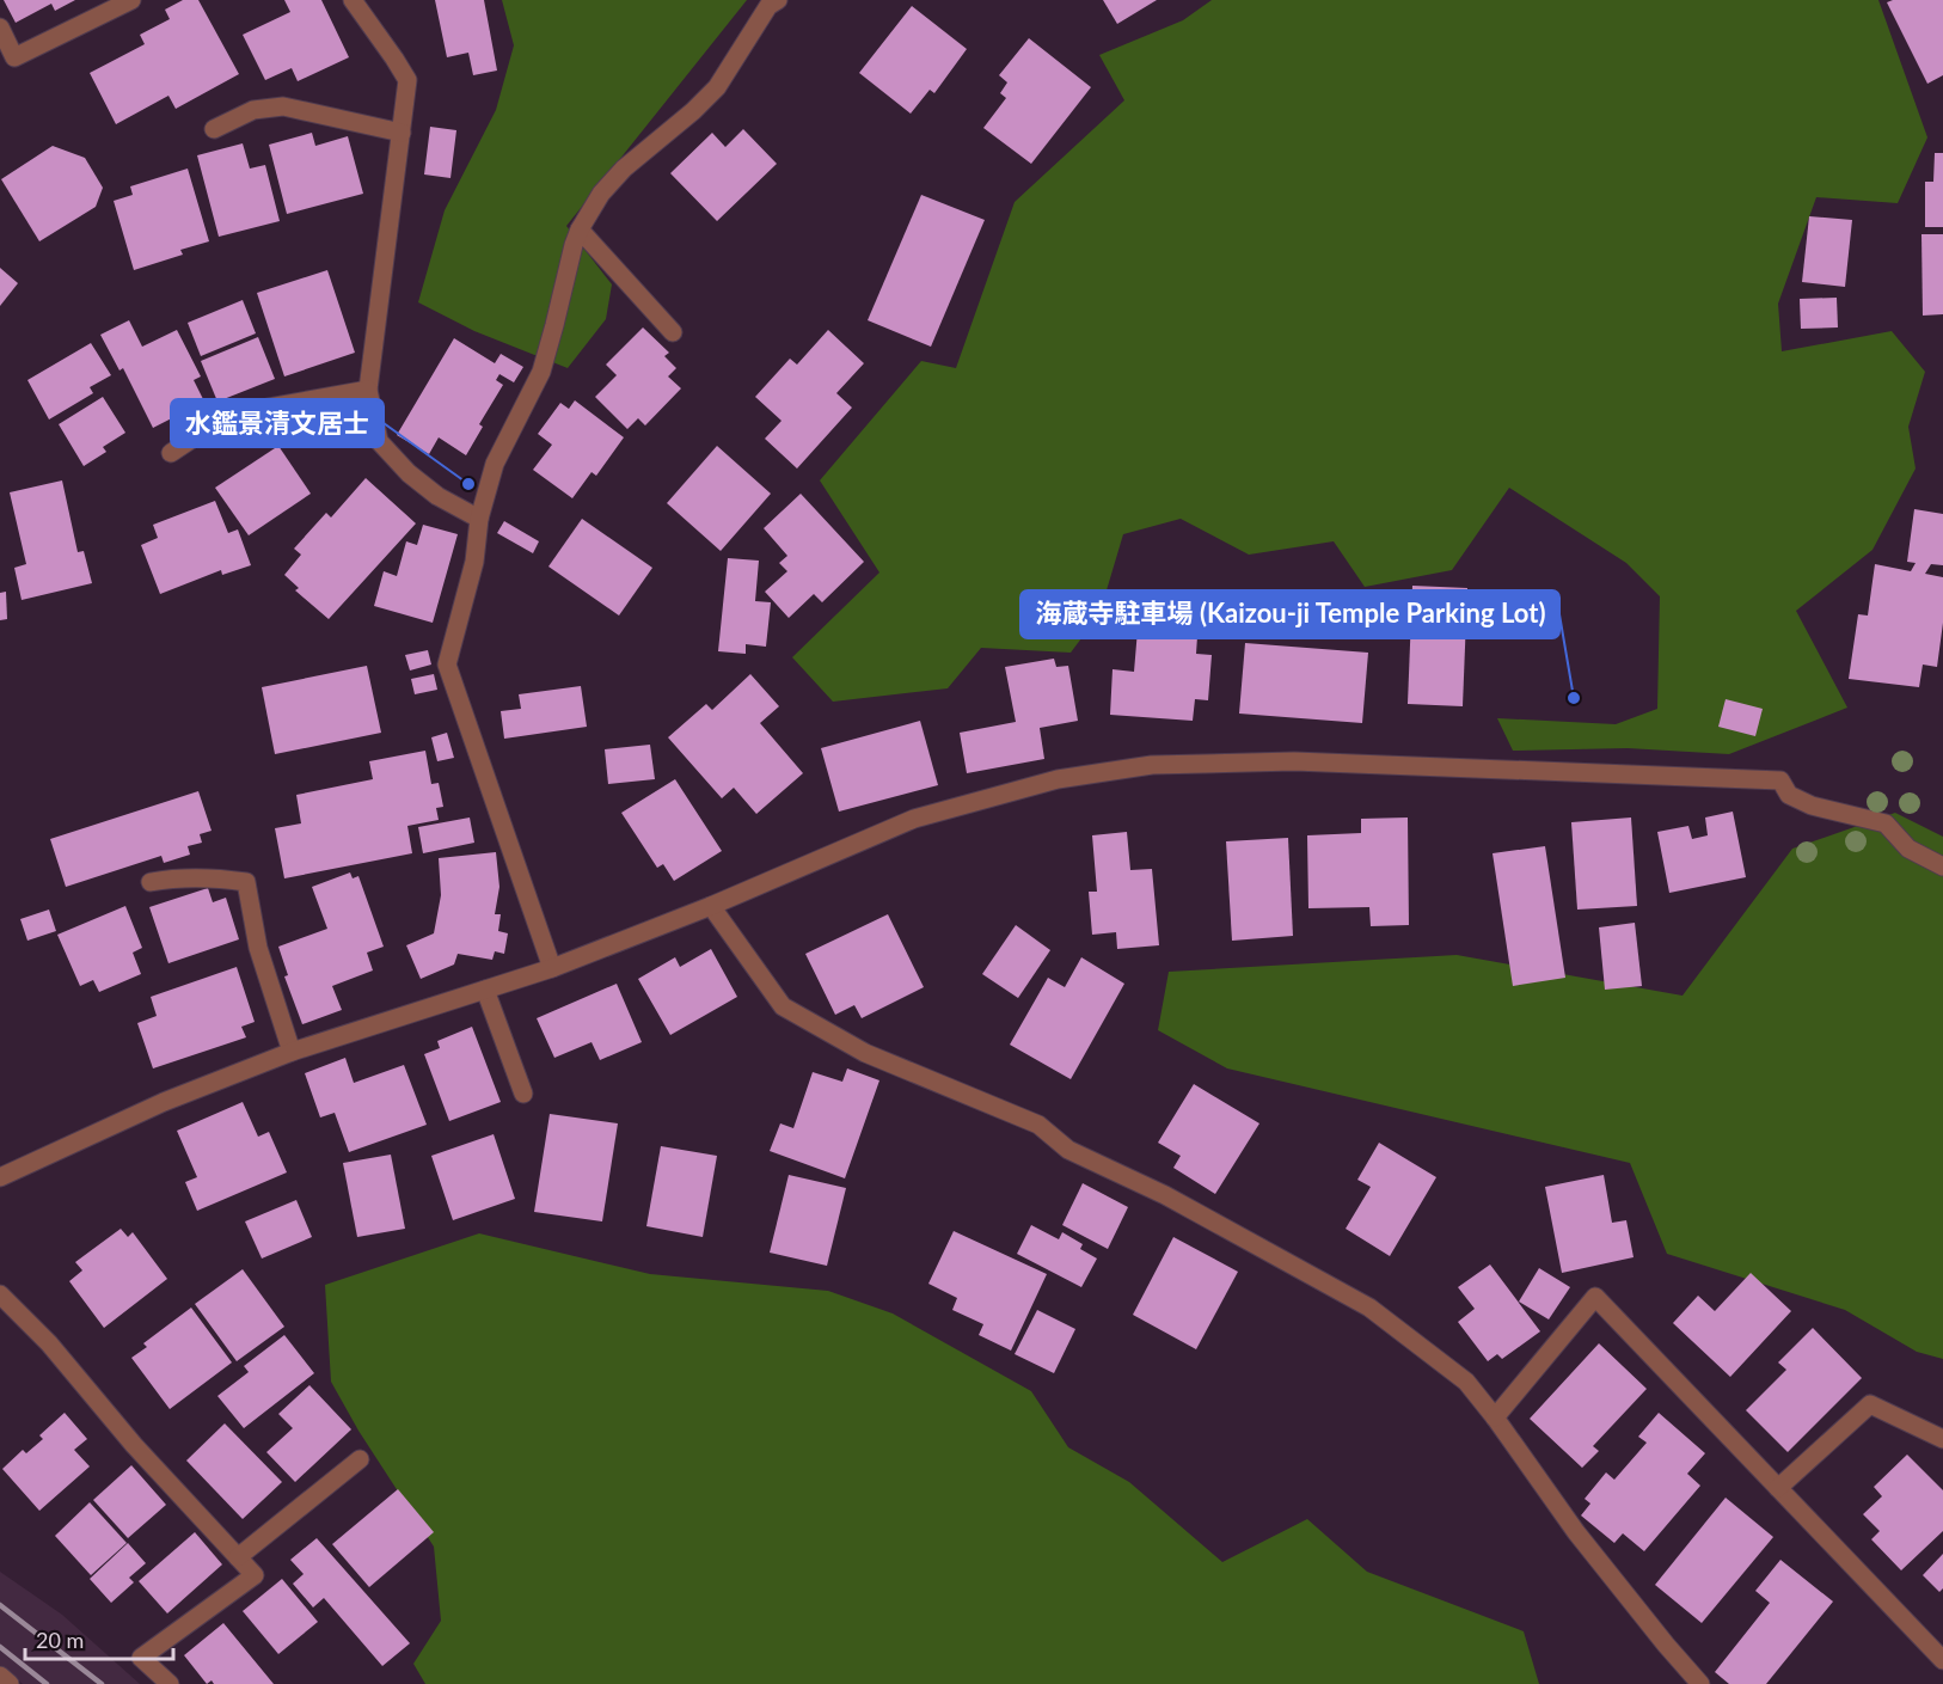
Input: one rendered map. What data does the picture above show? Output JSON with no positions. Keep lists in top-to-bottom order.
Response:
{
  "places": ["水鑑景清文居士", "海蔵寺駐車場 (Kaizou-ji Temple Parking Lot)"],
  "scale_bar": "20 m"
}
